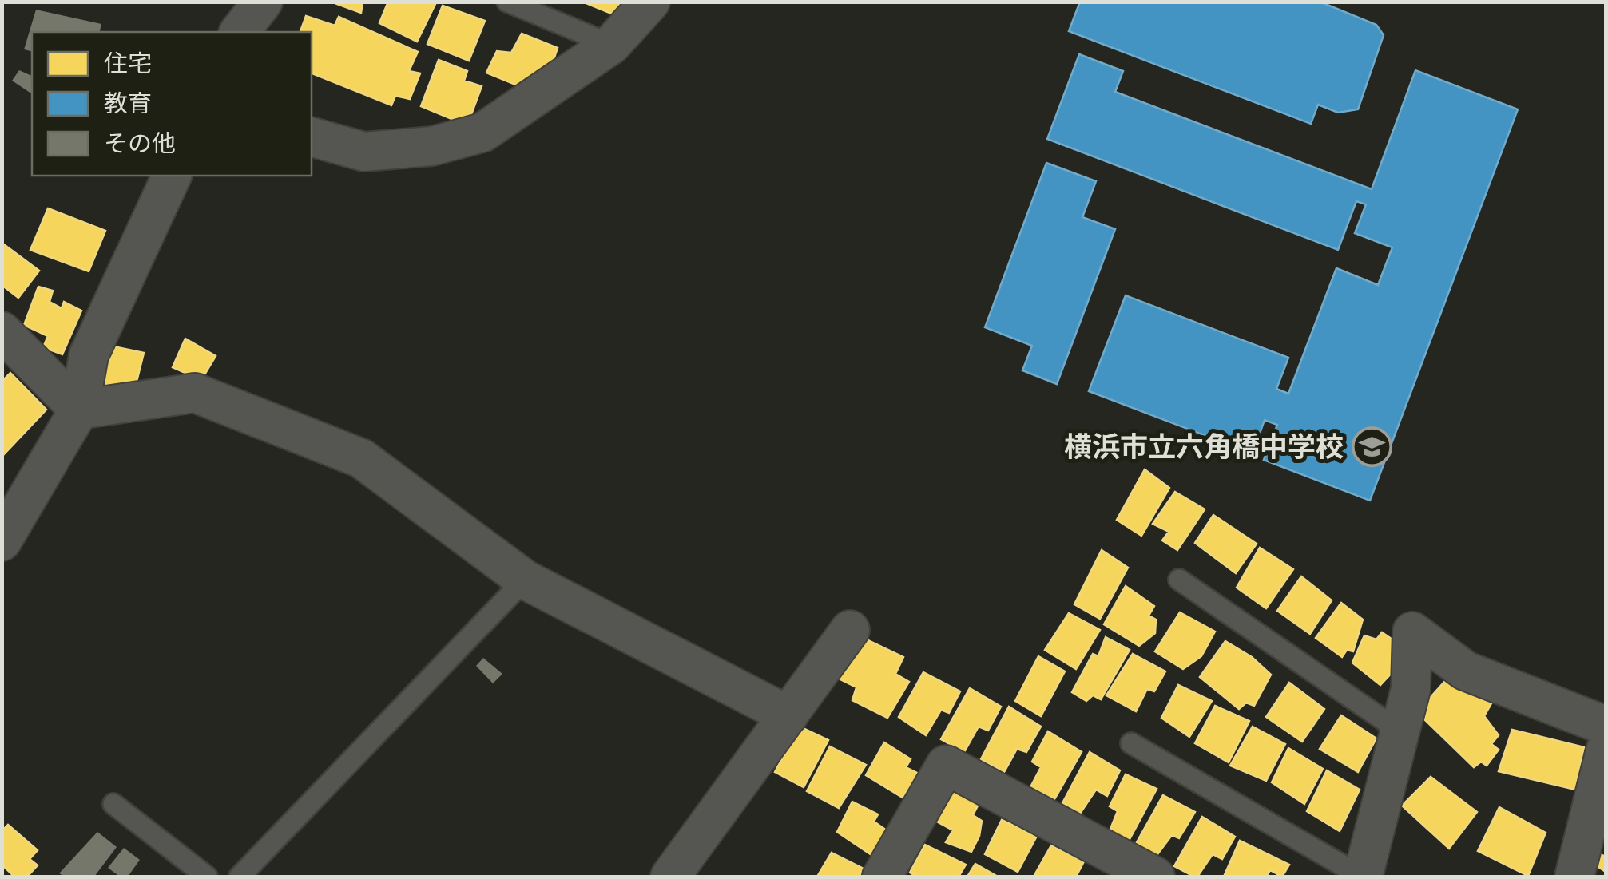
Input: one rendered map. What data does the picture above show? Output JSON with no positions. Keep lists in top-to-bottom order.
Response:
{
  "places": {
    "school or university": ["横浜市立六角橋中学校"]
  },
  "legend": ["住宅", "教育", "その他"]
}
